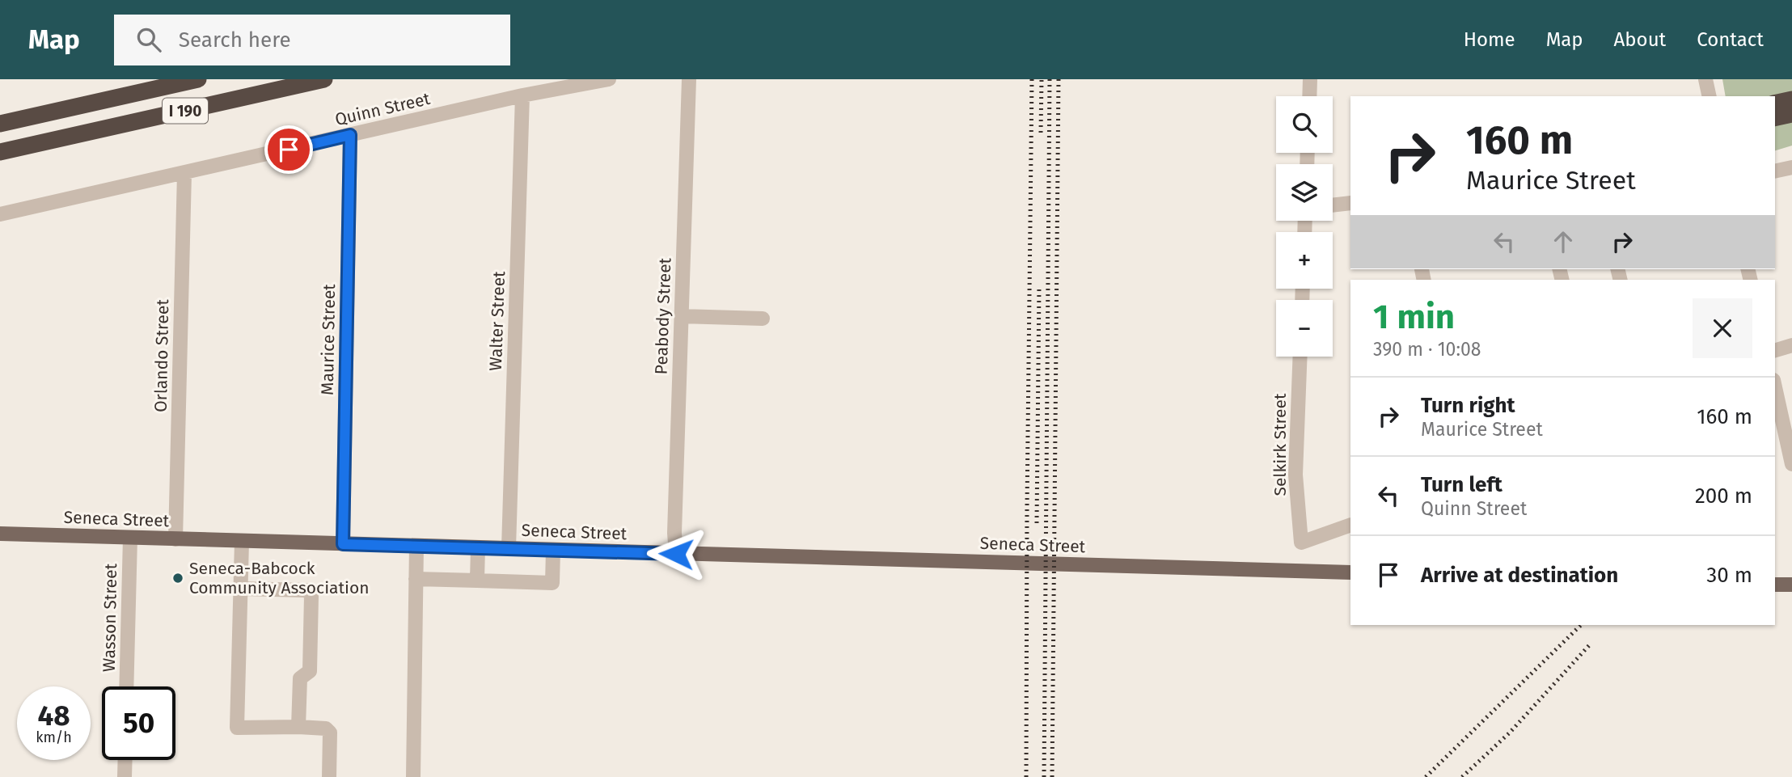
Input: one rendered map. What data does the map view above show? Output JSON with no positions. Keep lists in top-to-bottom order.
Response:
{
  "streets": {
    "highway": ["I 190"],
    "main road": ["Seneca Street"],
    "street": [
      "Quinn Street",
      "Peabody Street",
      "Walter Street",
      "Maurice Street",
      "Orlando Street",
      "Selkirk Street",
      "Wasson Street"
    ]
  },
  "crossings": [
    ["Quinn Street", "Walter Street"],
    ["Quinn Street", "Maurice Street"],
    ["Quinn Street", "Orlando Street"],
    ["Peabody Street", "Seneca Street"],
    ["Walter Street", "Seneca Street"],
    ["Maurice Street", "Seneca Street"],
    ["Orlando Street", "Seneca Street"],
    ["Seneca Street", "Wasson Street"]
  ],
  "places": ["Seneca-Babcock Community Association"],
  "page": {
    "header": "Map",
    "search": "Search here",
    "nav": [
      "Home",
      "Map",
      "About",
      "Contact"
    ],
    "map_buttons": ["+", "−"],
    "turn": ["160 m", "Maurice Street"],
    "heading": ["1 min", "390 m · 10:08"],
    "list": [
      {
        "name": "Turn right",
        "note": "Maurice Street",
        "value": "160 m"
      },
      {
        "name": "Turn left",
        "note": "Quinn Street",
        "value": "200 m"
      },
      {
        "name": "Arrive at destination",
        "value": "30 m"
      }
    ],
    "speed": "48 km/h",
    "limit": "50"
  }
}
